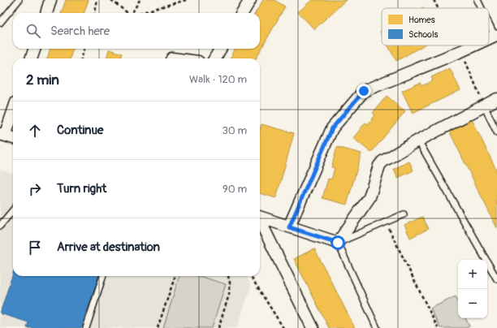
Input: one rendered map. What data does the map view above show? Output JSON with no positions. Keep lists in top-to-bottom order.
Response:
{
  "legend": ["Homes", "Schools"],
  "page": {
    "search": "Search here",
    "heading": ["2 min", "Walk · 120 m"],
    "list": [
      ["Continue", "30 m"],
      ["Turn right", "90 m"],
      "Arrive at destination"
    ],
    "map_buttons": ["+", "−"]
  }
}
